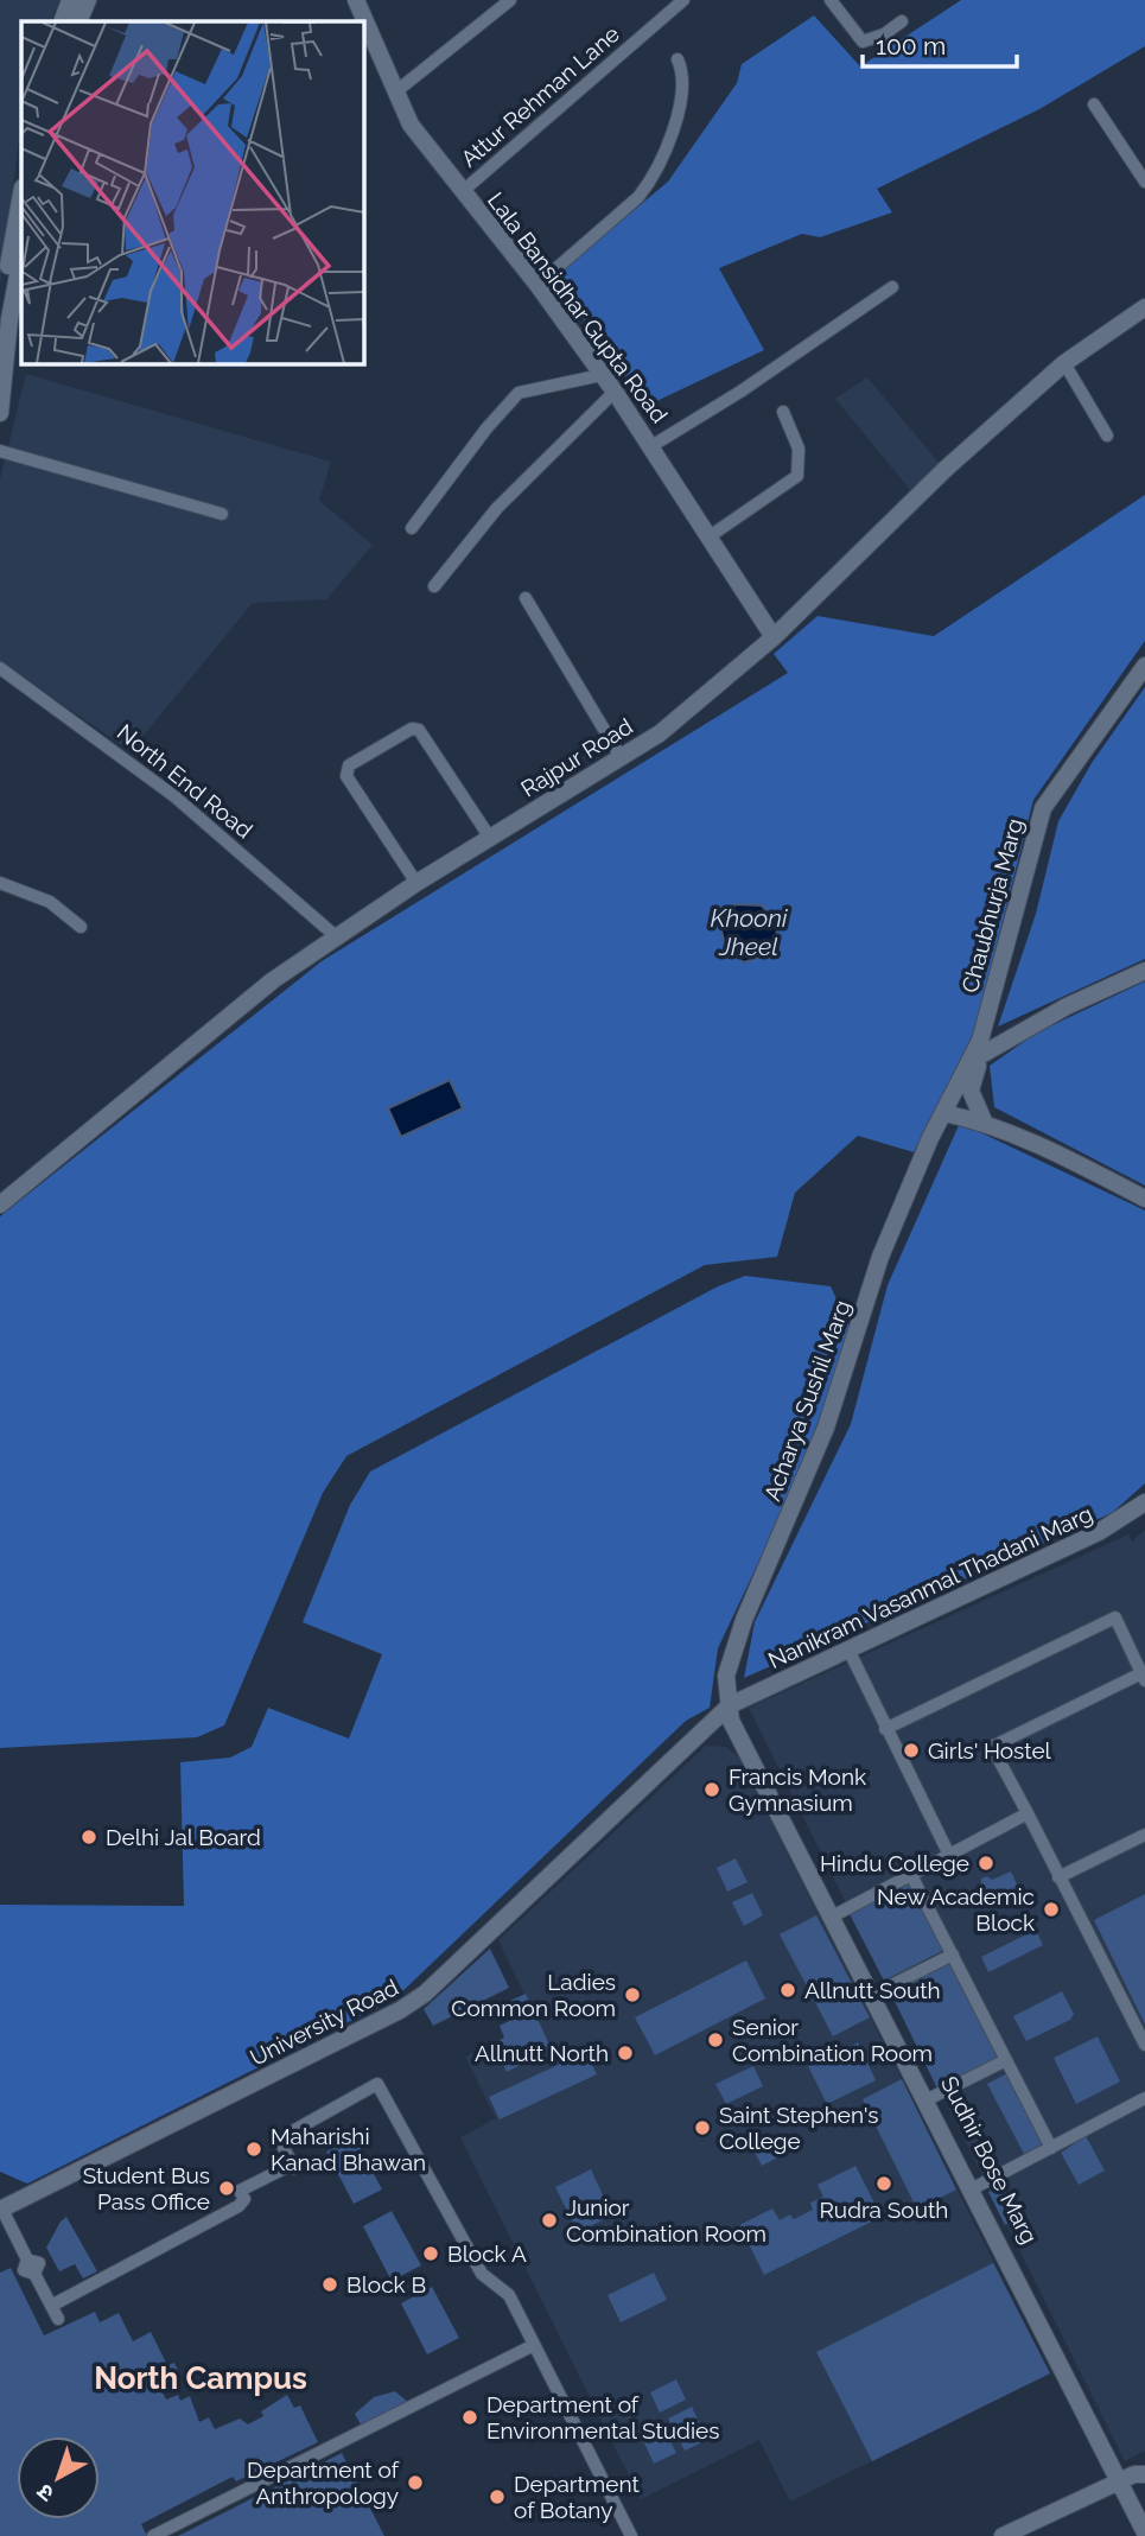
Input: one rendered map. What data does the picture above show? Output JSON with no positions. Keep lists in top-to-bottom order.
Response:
{
  "streets": {
    "street": [
      "Attur Rehman Lane",
      "Lala Bansidhar Gupta Road",
      "Rajpur Road",
      "North End Road",
      "Chaubhurja Marg",
      "Acharya Sushil Marg",
      "Nanikram Vasanmal Thadani Marg",
      "University Road",
      "Sudhir Bose Marg"
    ]
  },
  "crossings": [
    ["Attur Rehman Lane", "Lala Bansidhar Gupta Road"],
    ["Lala Bansidhar Gupta Road", "Rajpur Road"],
    ["Rajpur Road", "North End Road"],
    ["Chaubhurja Marg", "Acharya Sushil Marg"],
    ["Acharya Sushil Marg", "Nanikram Vasanmal Thadani Marg"],
    ["Acharya Sushil Marg", "University Road"],
    ["Acharya Sushil Marg", "Sudhir Bose Marg"],
    ["Nanikram Vasanmal Thadani Marg", "University Road"],
    ["Nanikram Vasanmal Thadani Marg", "Sudhir Bose Marg"],
    ["University Road", "Sudhir Bose Marg"]
  ],
  "districts": ["North Campus"],
  "water": ["Khooni Jheel"],
  "places": [
    "Girls' Hostel",
    "Francis Monk Gymnasium",
    "Delhi Jal Board",
    "Hindu College",
    "New Academic Block",
    "Allnutt South",
    "Ladies Common Room",
    "Senior Combination Room",
    "Allnutt North",
    "Saint Stephen's College",
    "Maharishi Kanad Bhawan",
    "Rudra South",
    "Student Bus Pass Office",
    "Junior Combination Room",
    "Block A",
    "Block B",
    "Department of Environmental Studies",
    "Department of Anthropology",
    "Department of Botany"
  ],
  "scale_bar": "100 m",
  "north": "bottom left"
}
